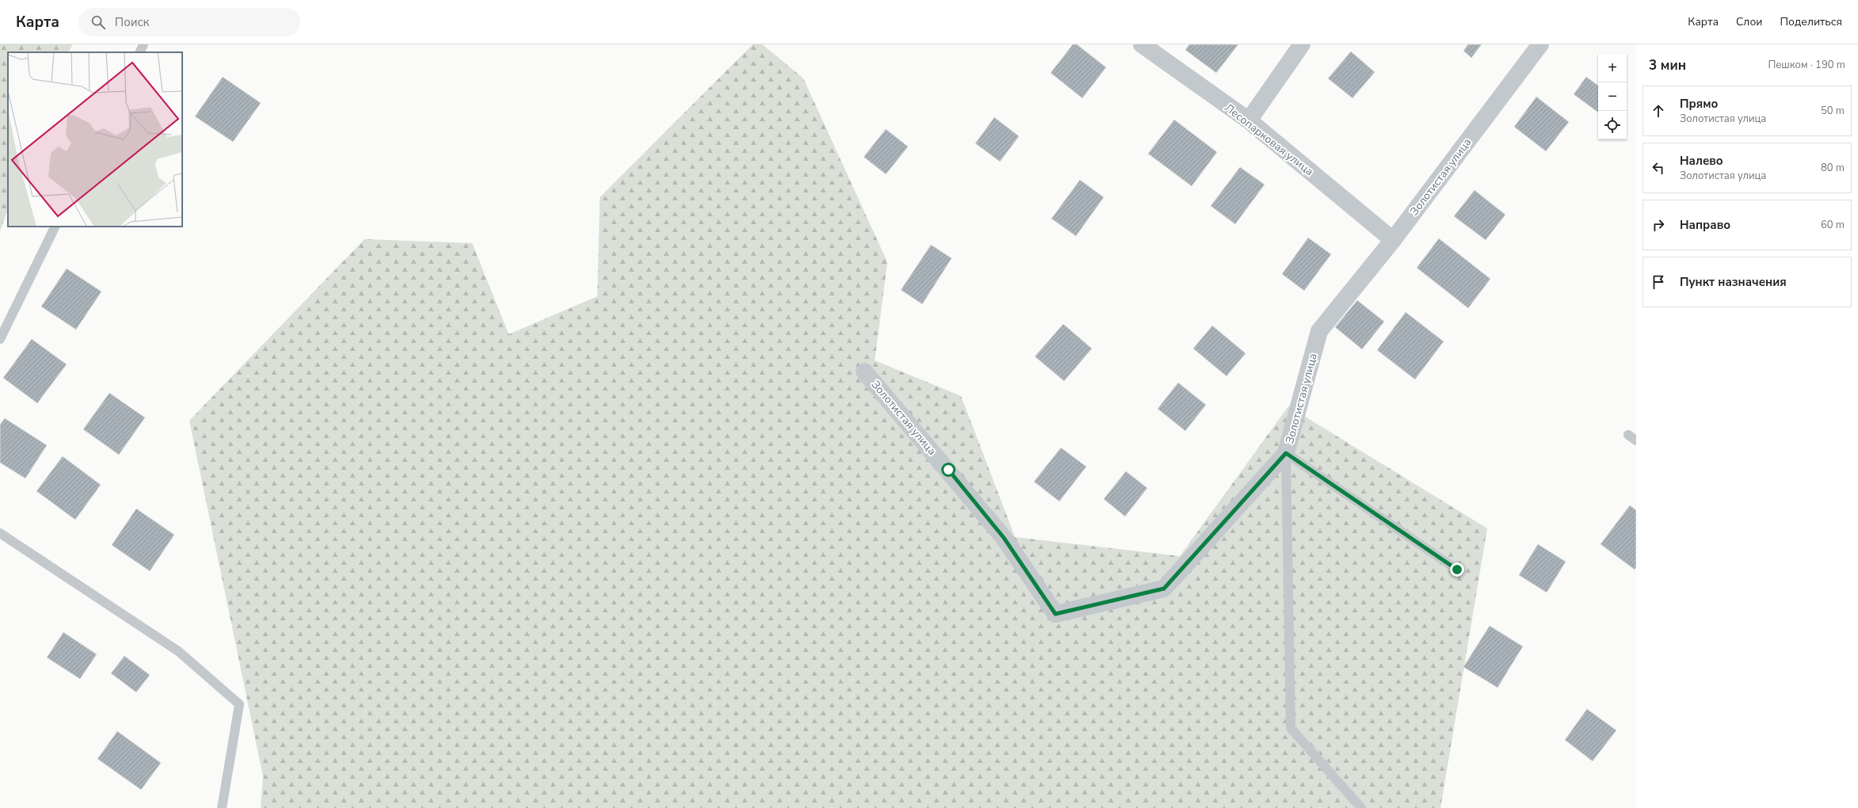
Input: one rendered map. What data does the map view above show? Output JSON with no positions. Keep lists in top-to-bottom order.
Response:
{
  "streets": {
    "street": ["Лесопарковая улица", "Золотистая улица"]
  },
  "crossings": [
    ["Лесопарковая улица", "Золотистая улица"]
  ],
  "page": {
    "header": "Карта",
    "search": "Поиск",
    "nav": ["Карта", "Слои", "Поделиться"],
    "heading": ["3 мин", "Пешком · 190 m"],
    "map_buttons": ["+", "−"],
    "list": [
      ["Прямо", "Золотистая улица", "50 m"],
      ["Налево", "Золотистая улица", "80 m"],
      ["Направо", "60 m"],
      "Пункт назначения"
    ]
  }
}
